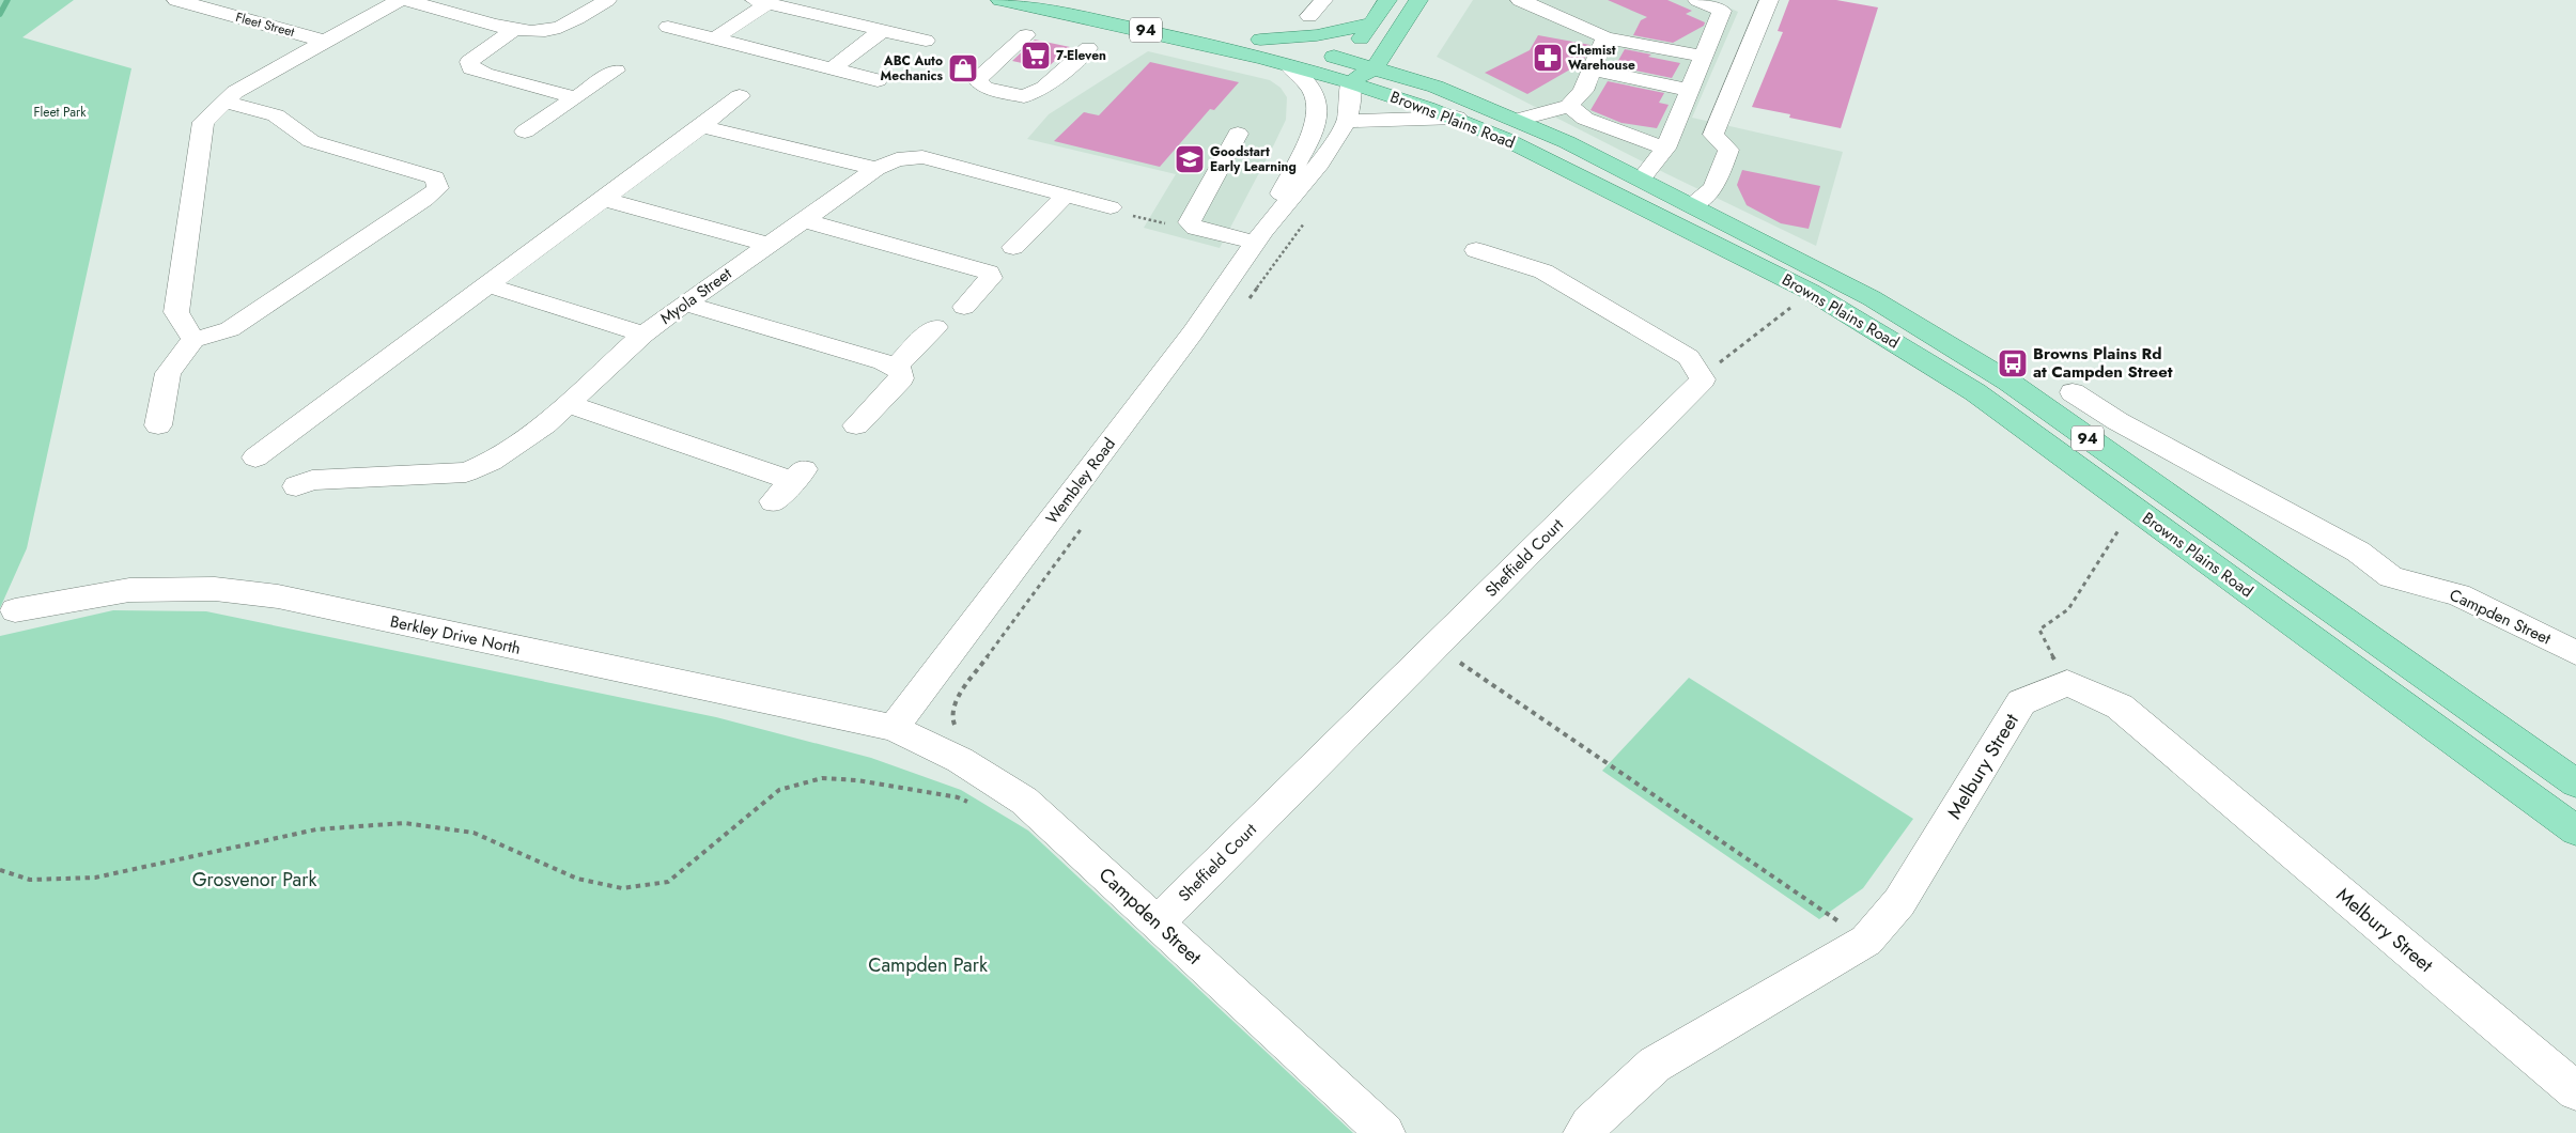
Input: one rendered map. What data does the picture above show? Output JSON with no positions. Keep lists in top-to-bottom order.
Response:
{
  "streets": {
    "main road": ["94", "Browns Plains Road", "Wembley Road"],
    "street": [
      "Fleet Street",
      "Myola Street",
      "Sheffield Court",
      "Campden Street",
      "Berkley Drive North",
      "Melbury Street"
    ]
  },
  "crossings": [
    ["Browns Plains Road", "Wembley Road"],
    ["Wembley Road", "Campden Street"],
    ["Wembley Road", "Berkley Drive North"],
    ["Sheffield Court", "Campden Street"],
    ["Campden Street", "Berkley Drive North"]
  ],
  "parks": ["Fleet Park", "Grosvenor Park", "Campden Park"],
  "places": {
    "supermarket": ["7-Eleven"],
    "pharmacy": ["Chemist Warehouse"],
    "shop": ["ABC Auto Mechanics"],
    "school or university": ["Goodstart Early Learning"],
    "bus stop": ["Browns Plains Rd at Campden Street"]
  }
}
